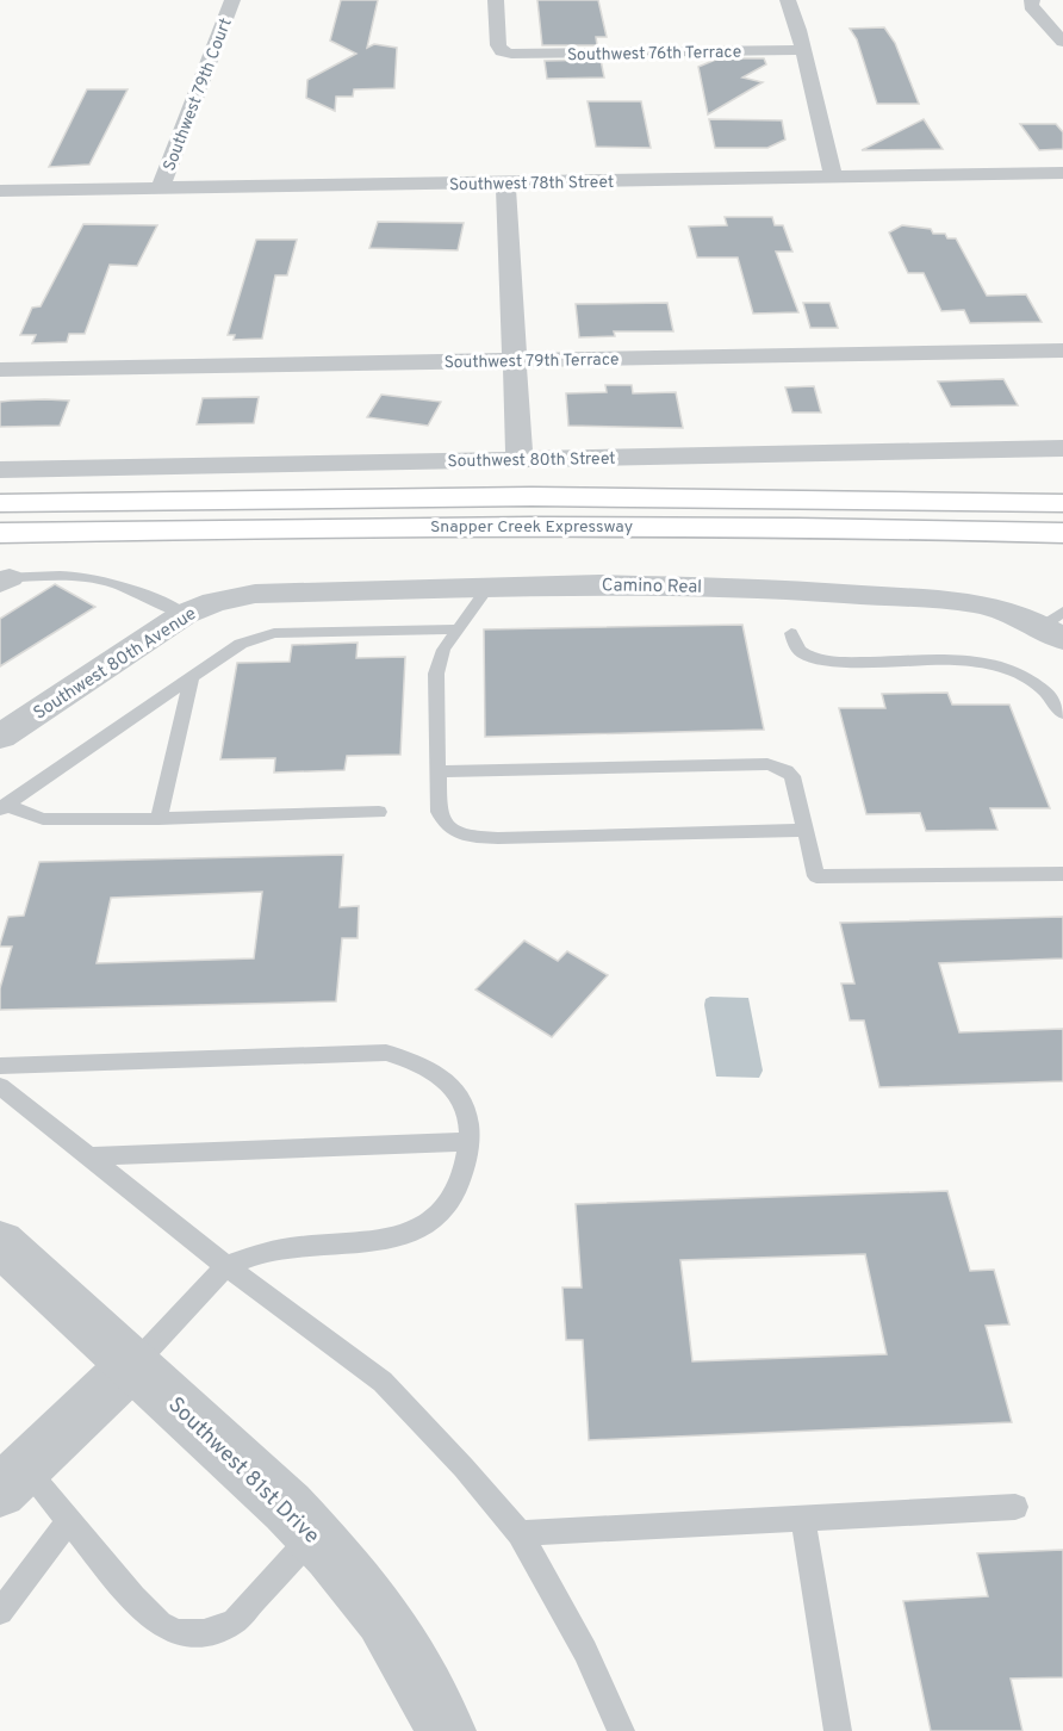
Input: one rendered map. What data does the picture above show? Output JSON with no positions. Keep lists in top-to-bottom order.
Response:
{
  "streets": {
    "highway": ["Snapper Creek Expressway"],
    "street": [
      "Southwest 76th Terrace",
      "Southwest 79th Court",
      "Southwest 78th Street",
      "Southwest 79th Terrace",
      "Southwest 80th Street",
      "Camino Real",
      "Southwest 80th Avenue",
      "Southwest 81st Drive"
    ]
  },
  "crossings": [
    ["Southwest 79th Court", "Southwest 78th Street"],
    ["Camino Real", "Southwest 80th Avenue"]
  ]
}
